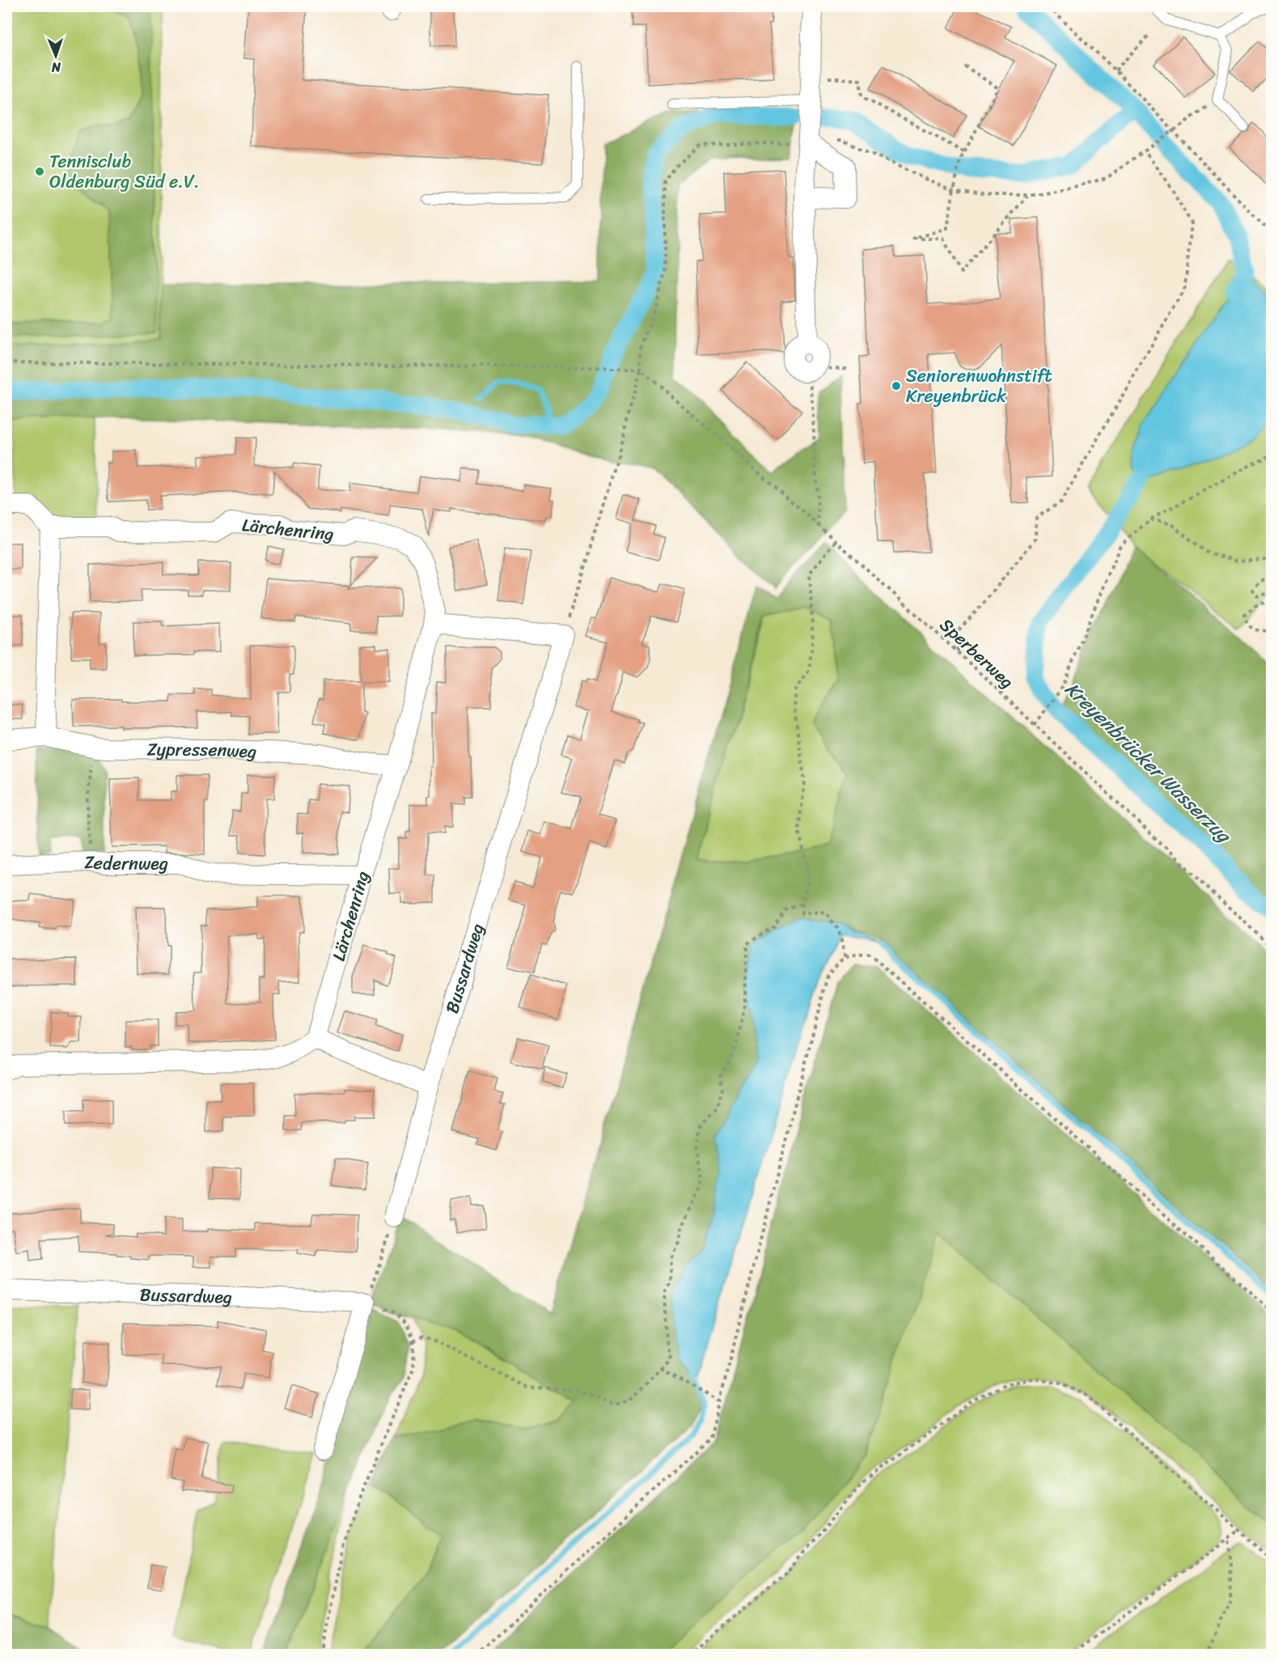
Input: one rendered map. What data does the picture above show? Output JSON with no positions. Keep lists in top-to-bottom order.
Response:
{
  "streets": {
    "street": [
      "Lärchenring",
      "Zypressenweg",
      "Zedernweg",
      "Bussardweg"
    ],
    "path": ["Sperberweg"]
  },
  "crossings": [
    ["Lärchenring", "Zypressenweg"],
    ["Lärchenring", "Zedernweg"]
  ],
  "water": ["Kreyenbrücker Wasserzug"],
  "places": ["Tennisclub Oldenburg Süd e.V.", "Seniorenwohnstift Kreyenbrück"],
  "north": "bottom"
}
